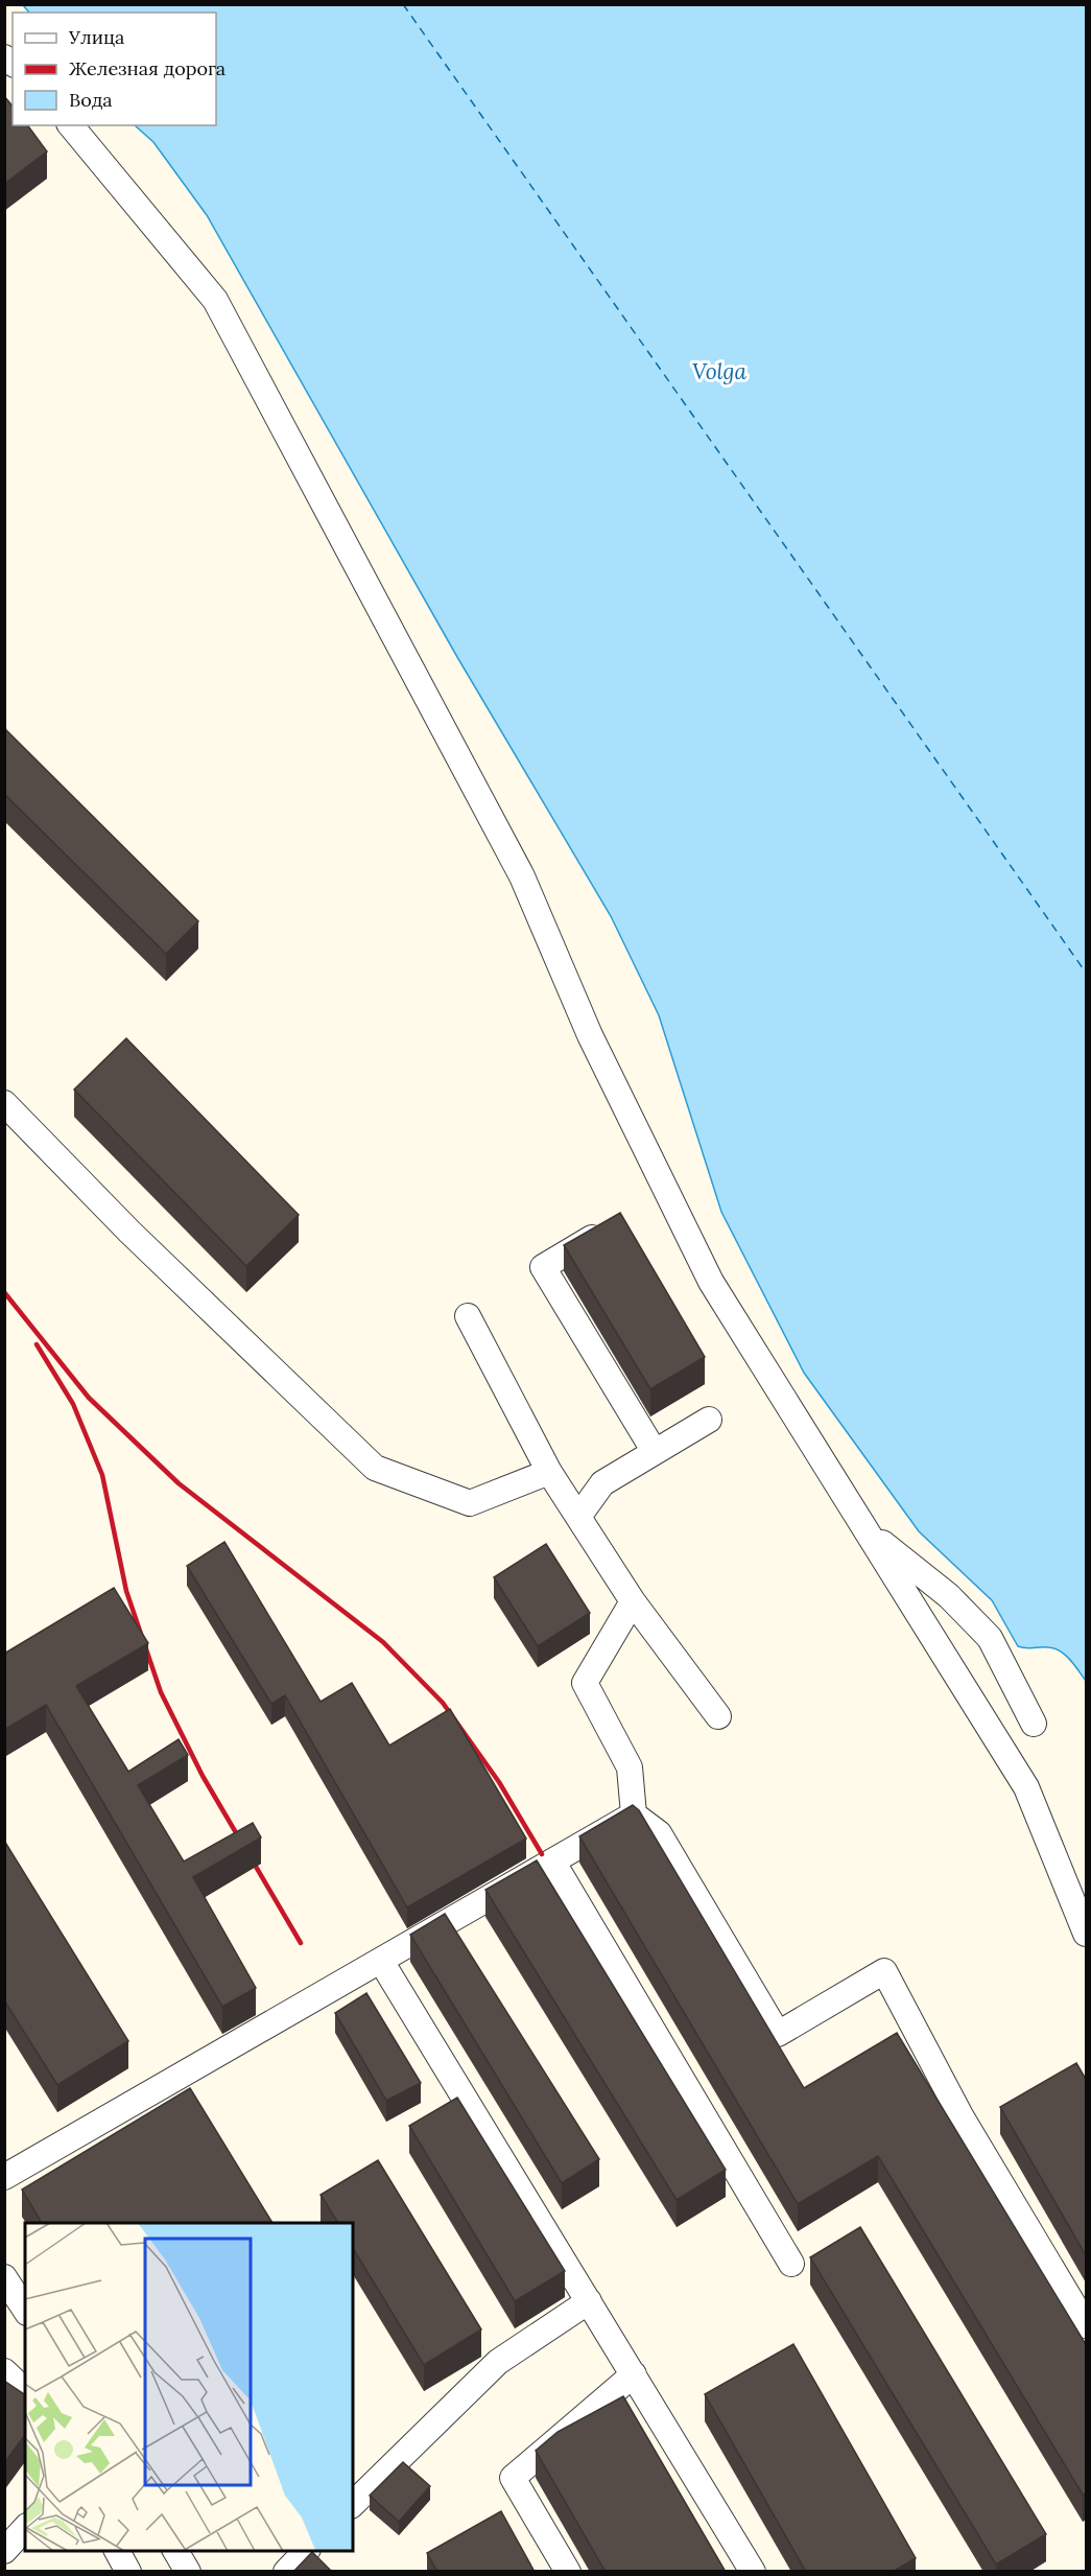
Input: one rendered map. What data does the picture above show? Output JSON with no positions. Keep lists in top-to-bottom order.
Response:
{
  "water": ["Volga"],
  "legend": ["Улица", "Железная дорога", "Вода"]
}
